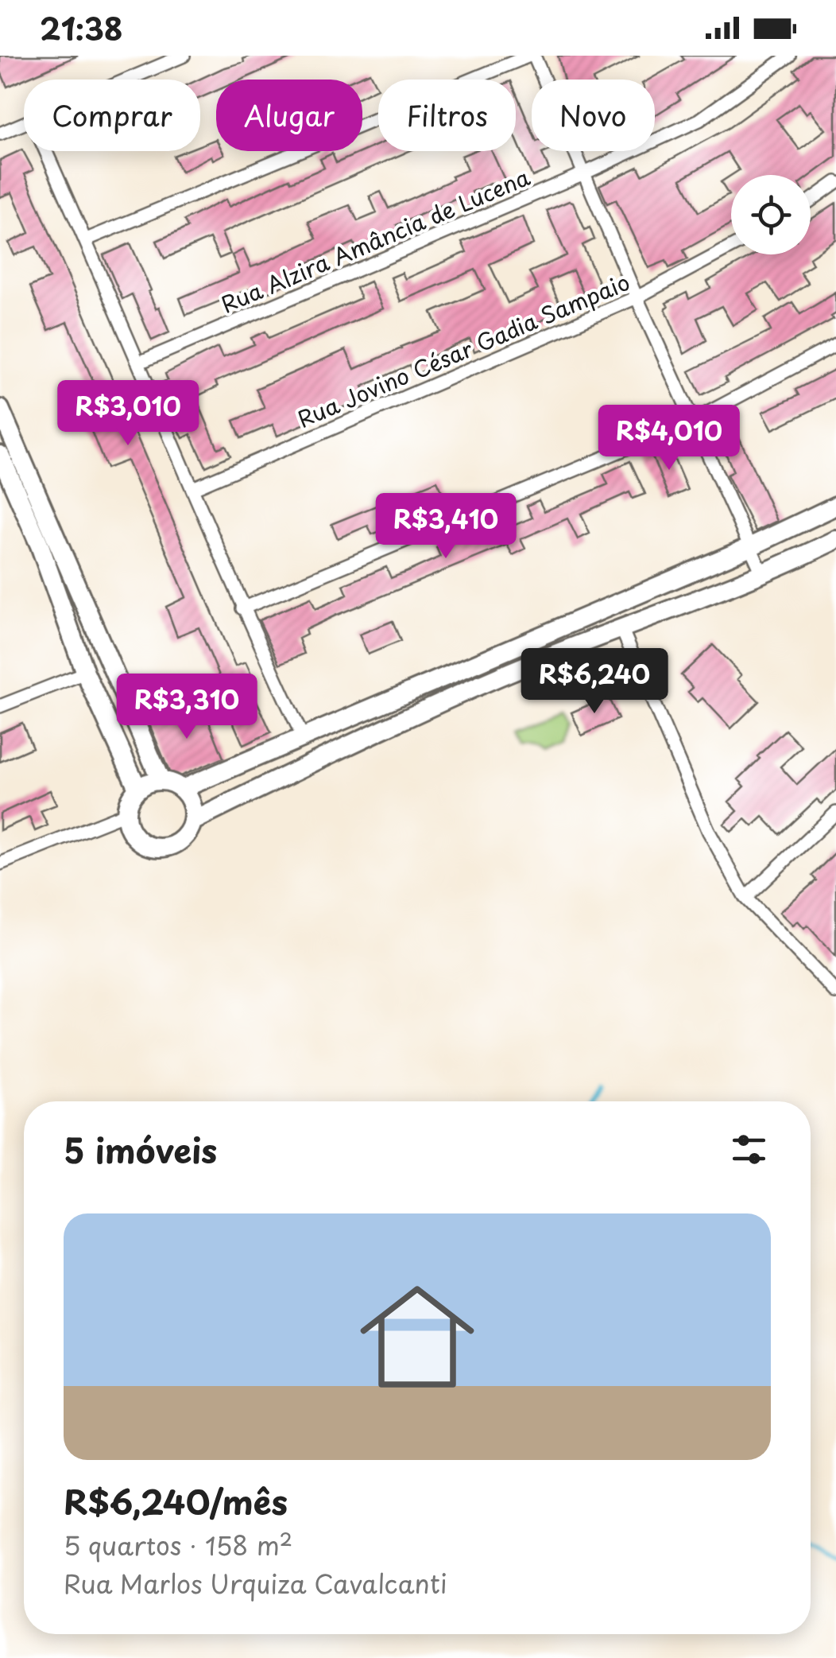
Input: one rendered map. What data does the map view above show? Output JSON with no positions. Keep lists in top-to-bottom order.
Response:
{
  "streets": {
    "street": ["Rua Alzira Amância de Lucena", "Rua Jovino César Gadia Sampaio"]
  },
  "page": {
    "status": "21:38",
    "chip": [
      "Comprar",
      "Alugar",
      "Filtros",
      "Novo"
    ],
    "price": [
      "R$3,010",
      "R$4,010",
      "R$3,410",
      "R$6,240",
      "R$3,310"
    ],
    "heading": "5 imóveis",
    "list": [
      {
        "name": "R$6,240/mês",
        "note": "5 quartos · 158 m² · Rua Marlos Urquiza Cavalcanti"
      }
    ]
  }
}
